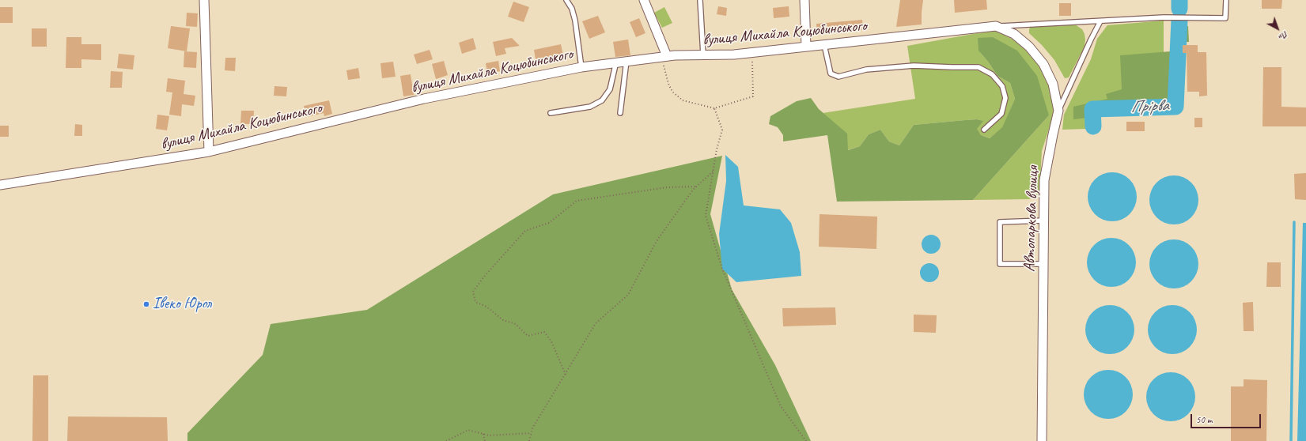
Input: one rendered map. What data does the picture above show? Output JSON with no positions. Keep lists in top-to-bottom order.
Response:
{
  "streets": {
    "street": ["вулиця Михайла Коцюбинського", "Автопаркова вулиця"]
  },
  "crossings": [
    ["вулиця Михайла Коцюбинського", "Автопаркова вулиця"]
  ],
  "water": ["Прірва"],
  "places": ["Івеко Юрол"],
  "scale_bar": "50 m",
  "north": "bottom right"
}
